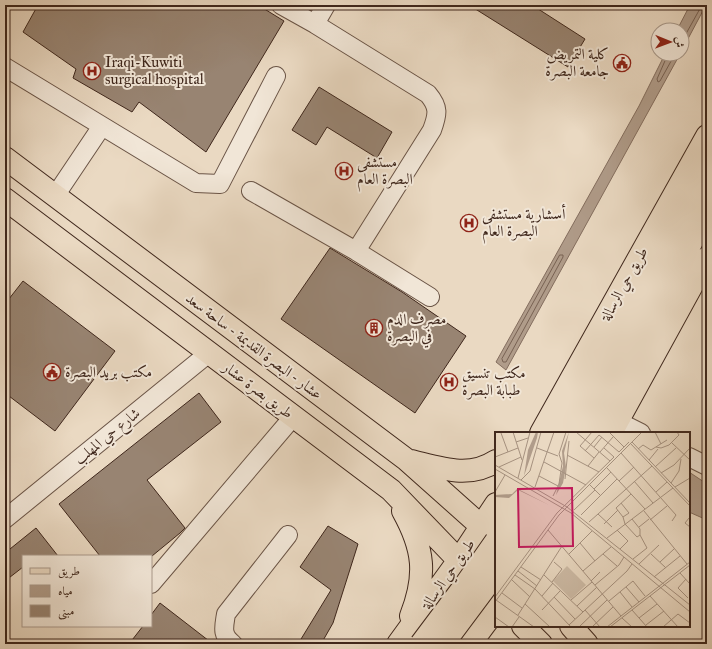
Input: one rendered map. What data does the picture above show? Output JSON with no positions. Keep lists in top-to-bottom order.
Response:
{
  "streets": {
    "main road": ["طريق حي الرسالة", "عشار - البصرة القديمة - ساحة سعد", "طريق بصرة عشار"],
    "street": ["شارع حي المهلب"]
  },
  "crossings": [
    ["طريق حي الرسالة", "عشار - البصرة القديمة - ساحة سعد"],
    ["طريق حي الرسالة", "طريق بصرة عشار"],
    ["طريق بصرة عشار", "شارع حي المهلب"]
  ],
  "places": {
    "public building": ["كلية التمريض جامعة البصرة", "مكتب بريد البصرة"],
    "hospital": [
      "Iraqi-Kuwiti surgical hospital",
      "مستشفى البصرة العام",
      "أسشارية مستشفى البصرة العام",
      "مكتب تنسيق طبابة البصرة"
    ],
    "building": ["مصرف الدم في البصرة"]
  },
  "legend": ["طريق", "مياه", "مبنى"],
  "north": "right"
}
